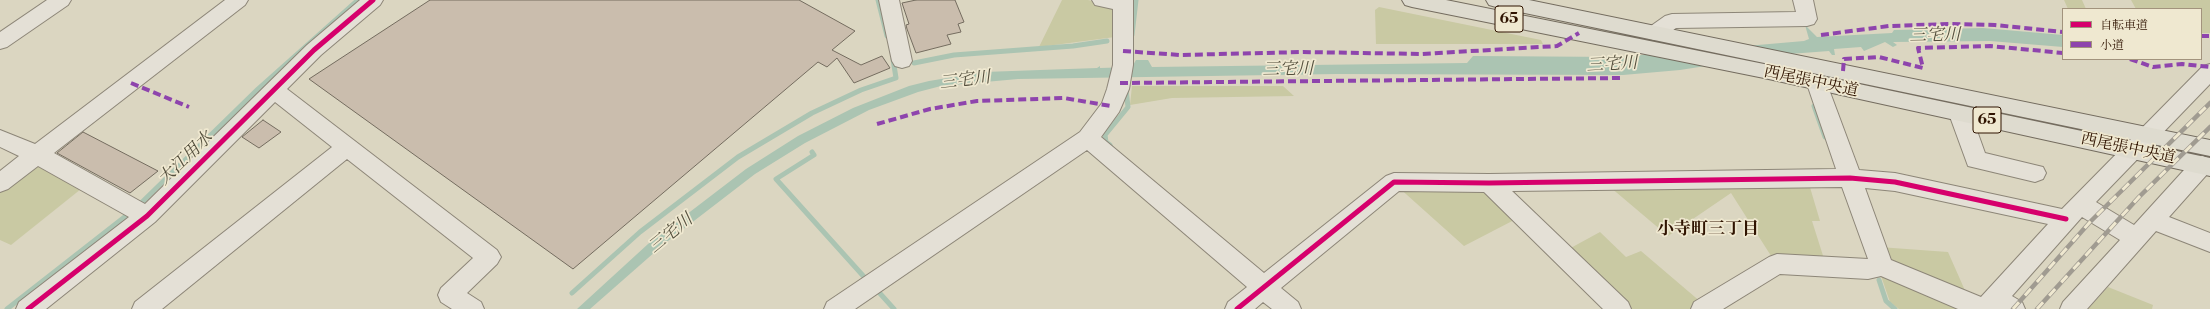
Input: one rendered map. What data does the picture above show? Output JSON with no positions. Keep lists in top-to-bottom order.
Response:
{
  "streets": {
    "main road": ["65", "西尾張中央道"]
  },
  "districts": ["小寺町三丁目"],
  "water": ["三宅川", "大江用水"],
  "legend": ["自転車道", "小道"]
}
